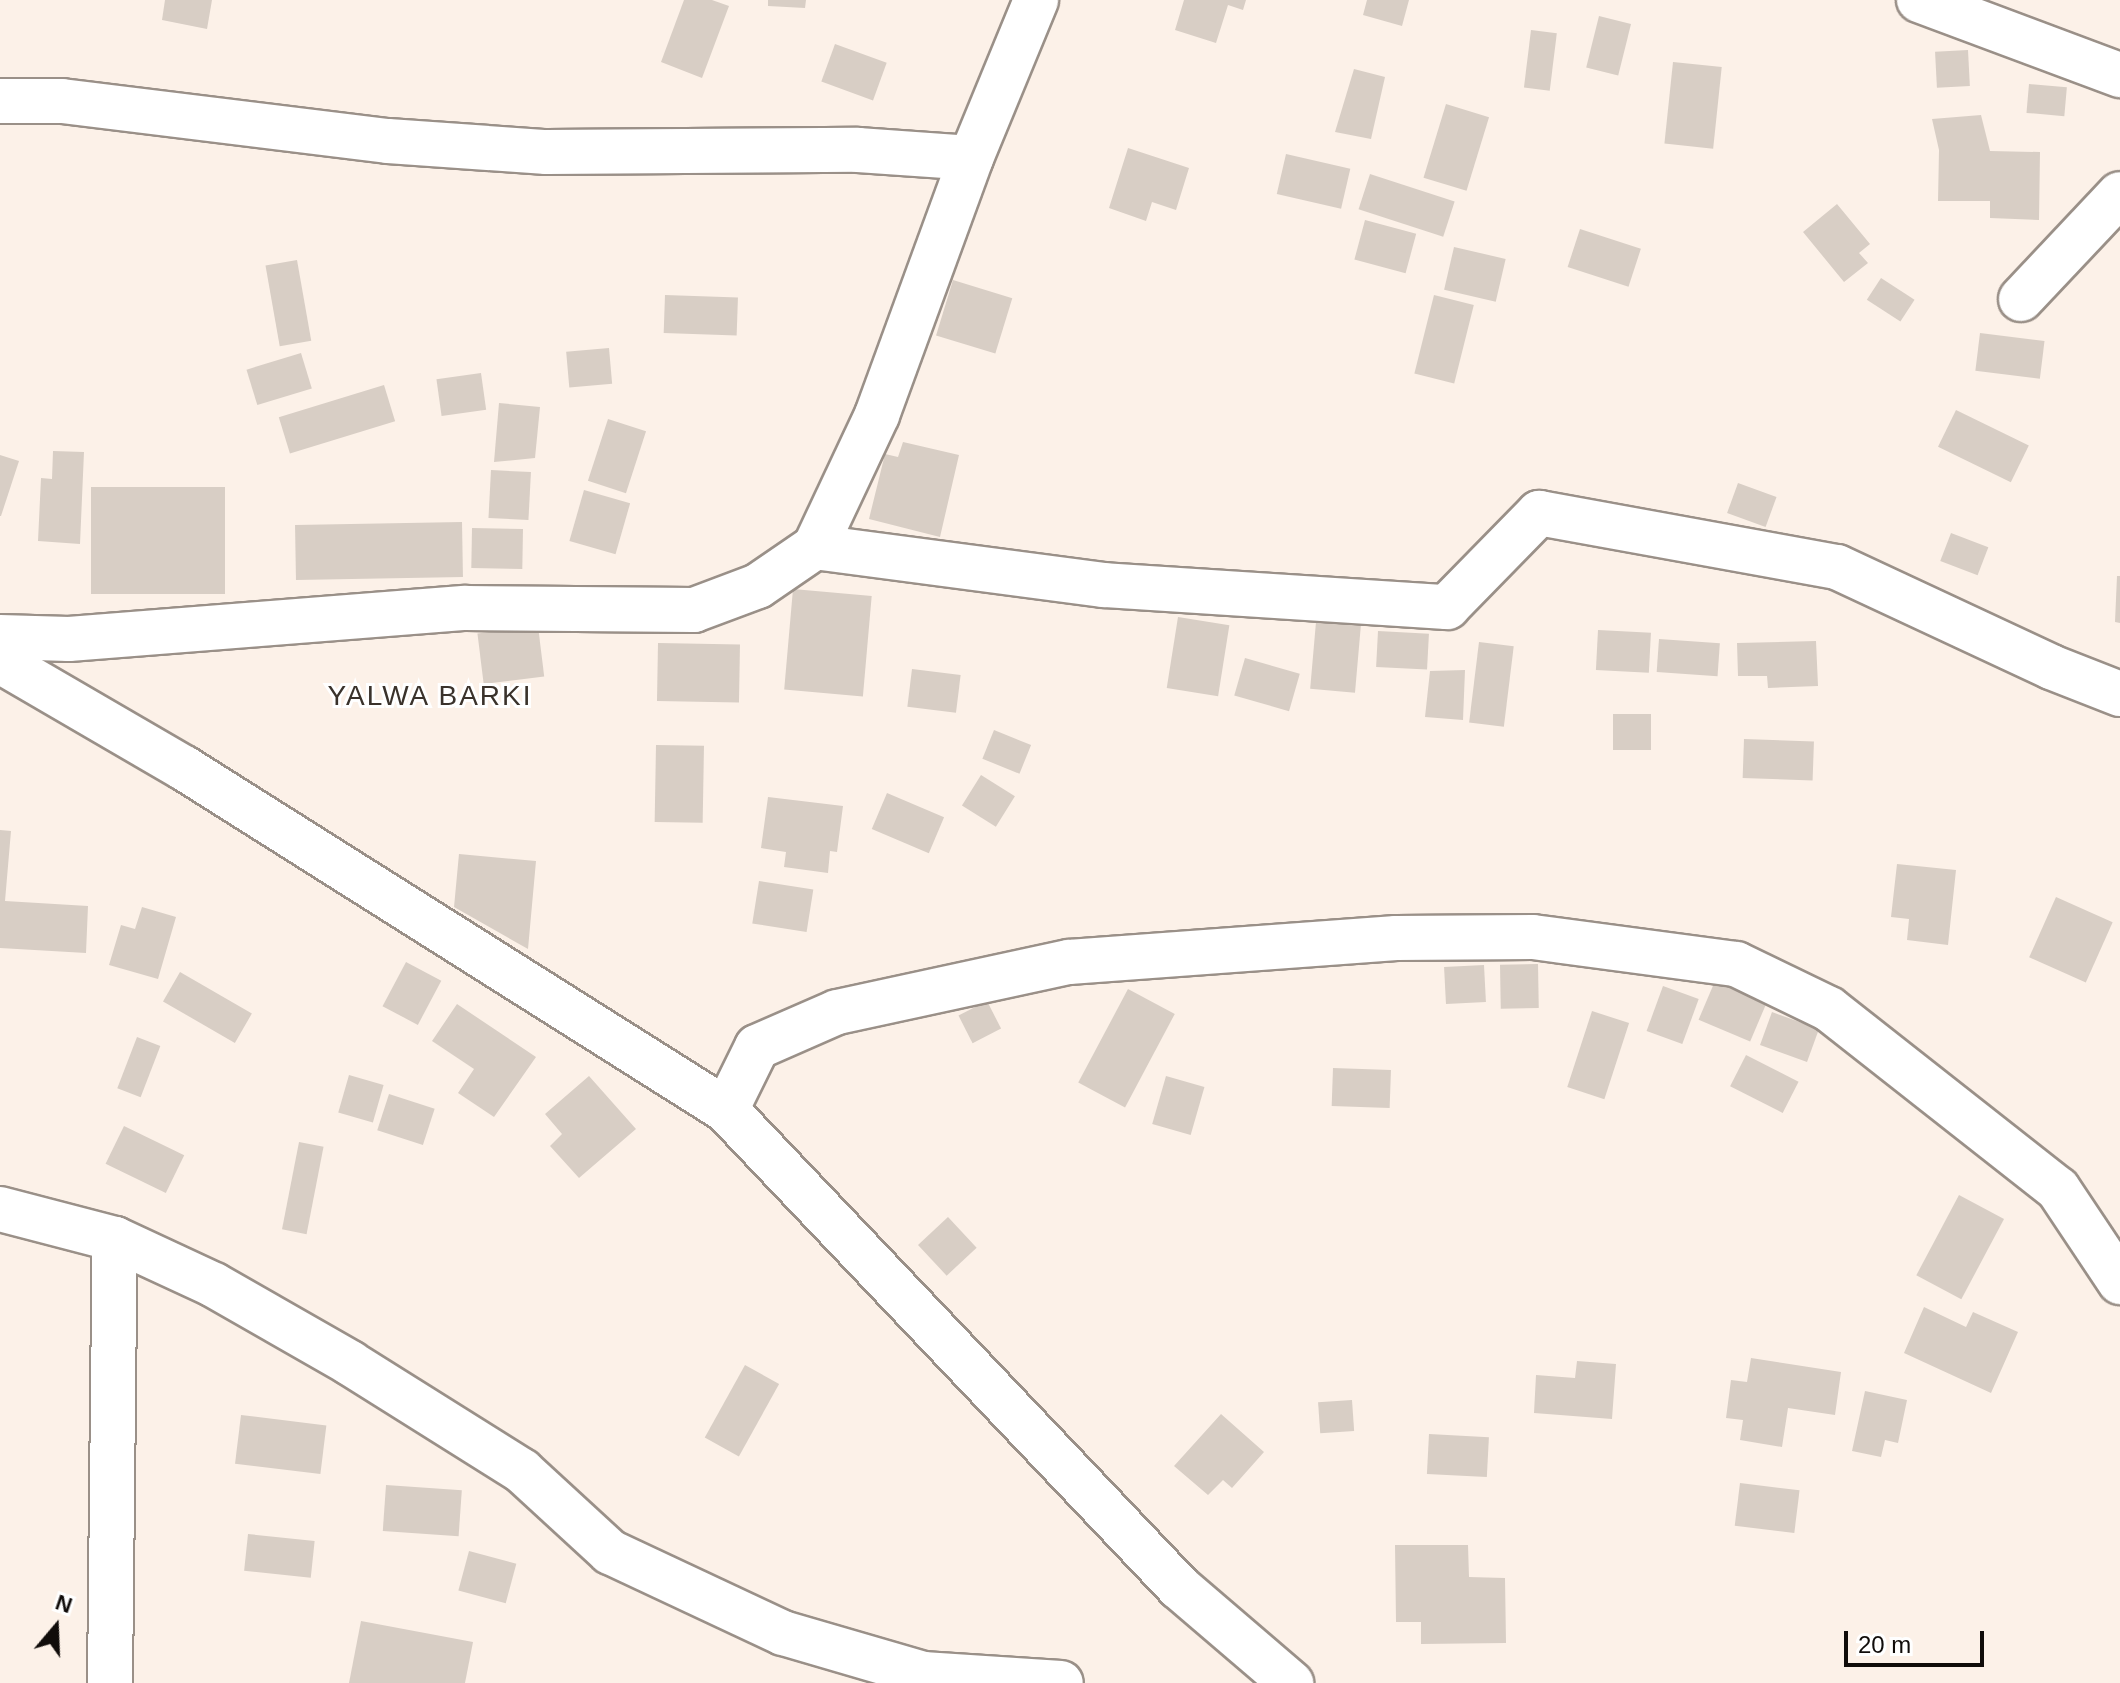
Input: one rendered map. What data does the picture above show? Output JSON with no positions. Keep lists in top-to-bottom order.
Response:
{
  "districts": ["YALWA BARKI"],
  "scale_bar": "20 m",
  "north": "top"
}
